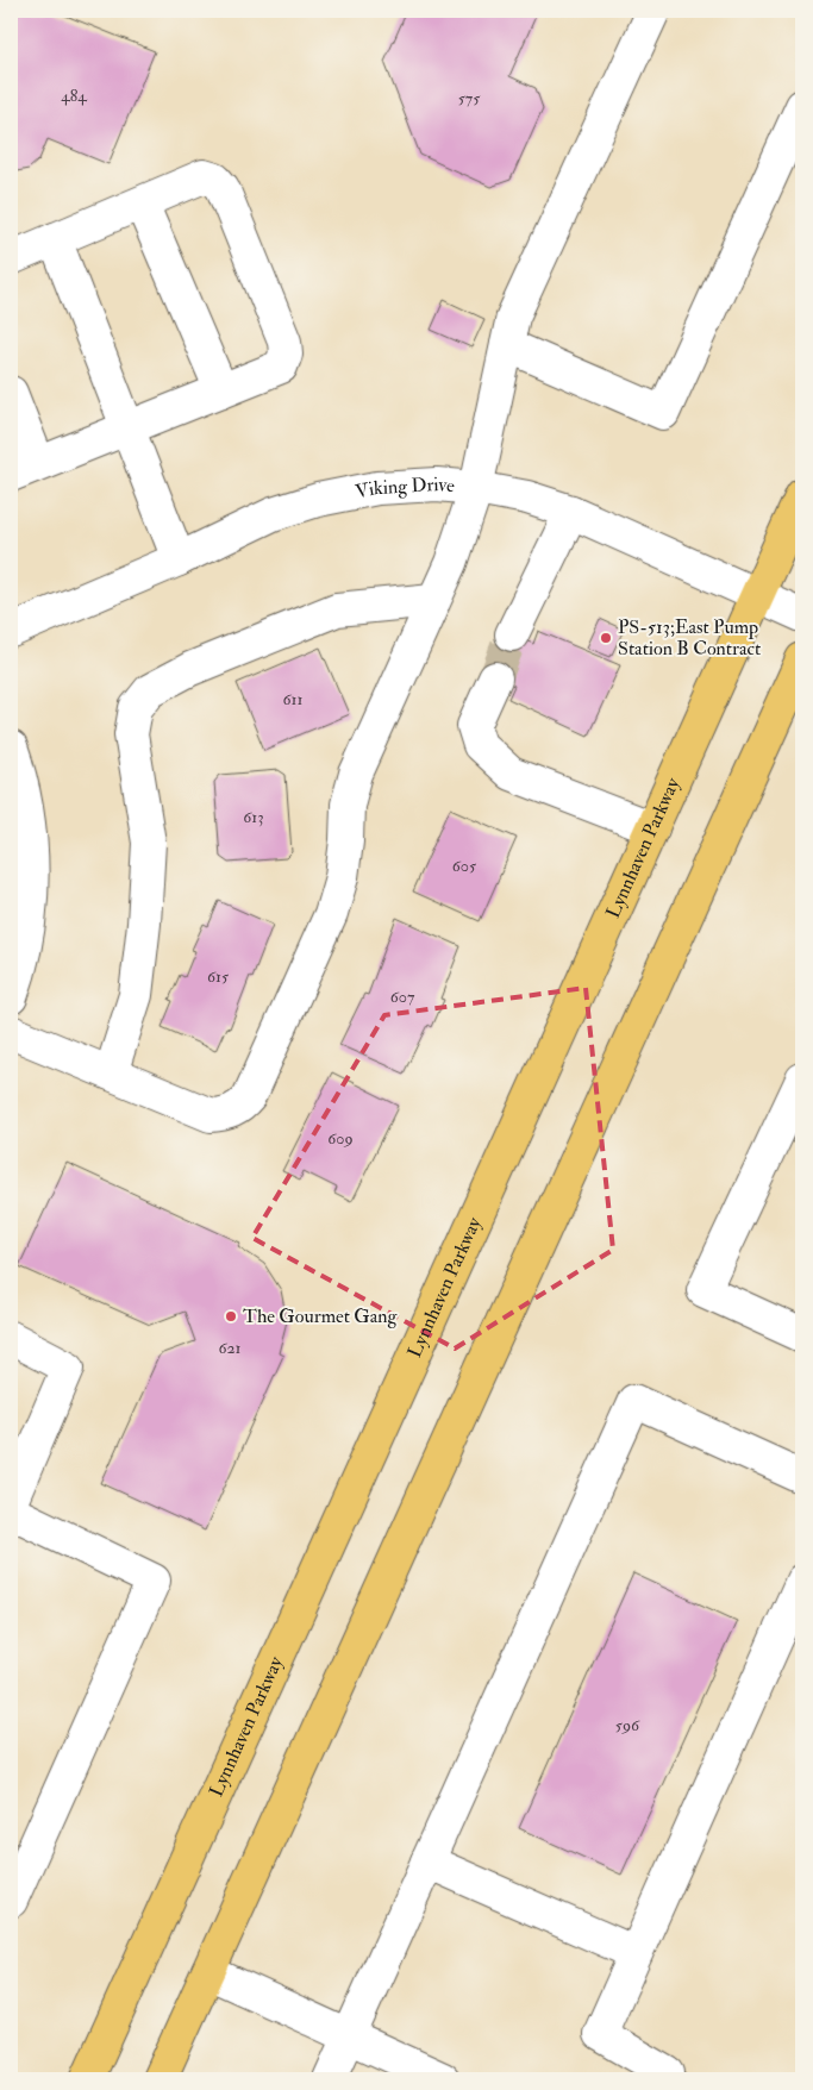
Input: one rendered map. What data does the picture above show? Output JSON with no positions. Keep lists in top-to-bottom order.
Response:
{
  "streets": {
    "main road": ["Lynnhaven Parkway"],
    "street": ["Viking Drive"]
  },
  "crossings": [
    ["Viking Drive", "Lynnhaven Parkway"]
  ],
  "places": ["PS-513;East Pump Station B Contract", "The Gourmet Gang"],
  "house_numbers": [
    "484",
    "575",
    "611",
    "613",
    "605",
    "615",
    "607",
    "609",
    "621",
    "596"
  ]
}
